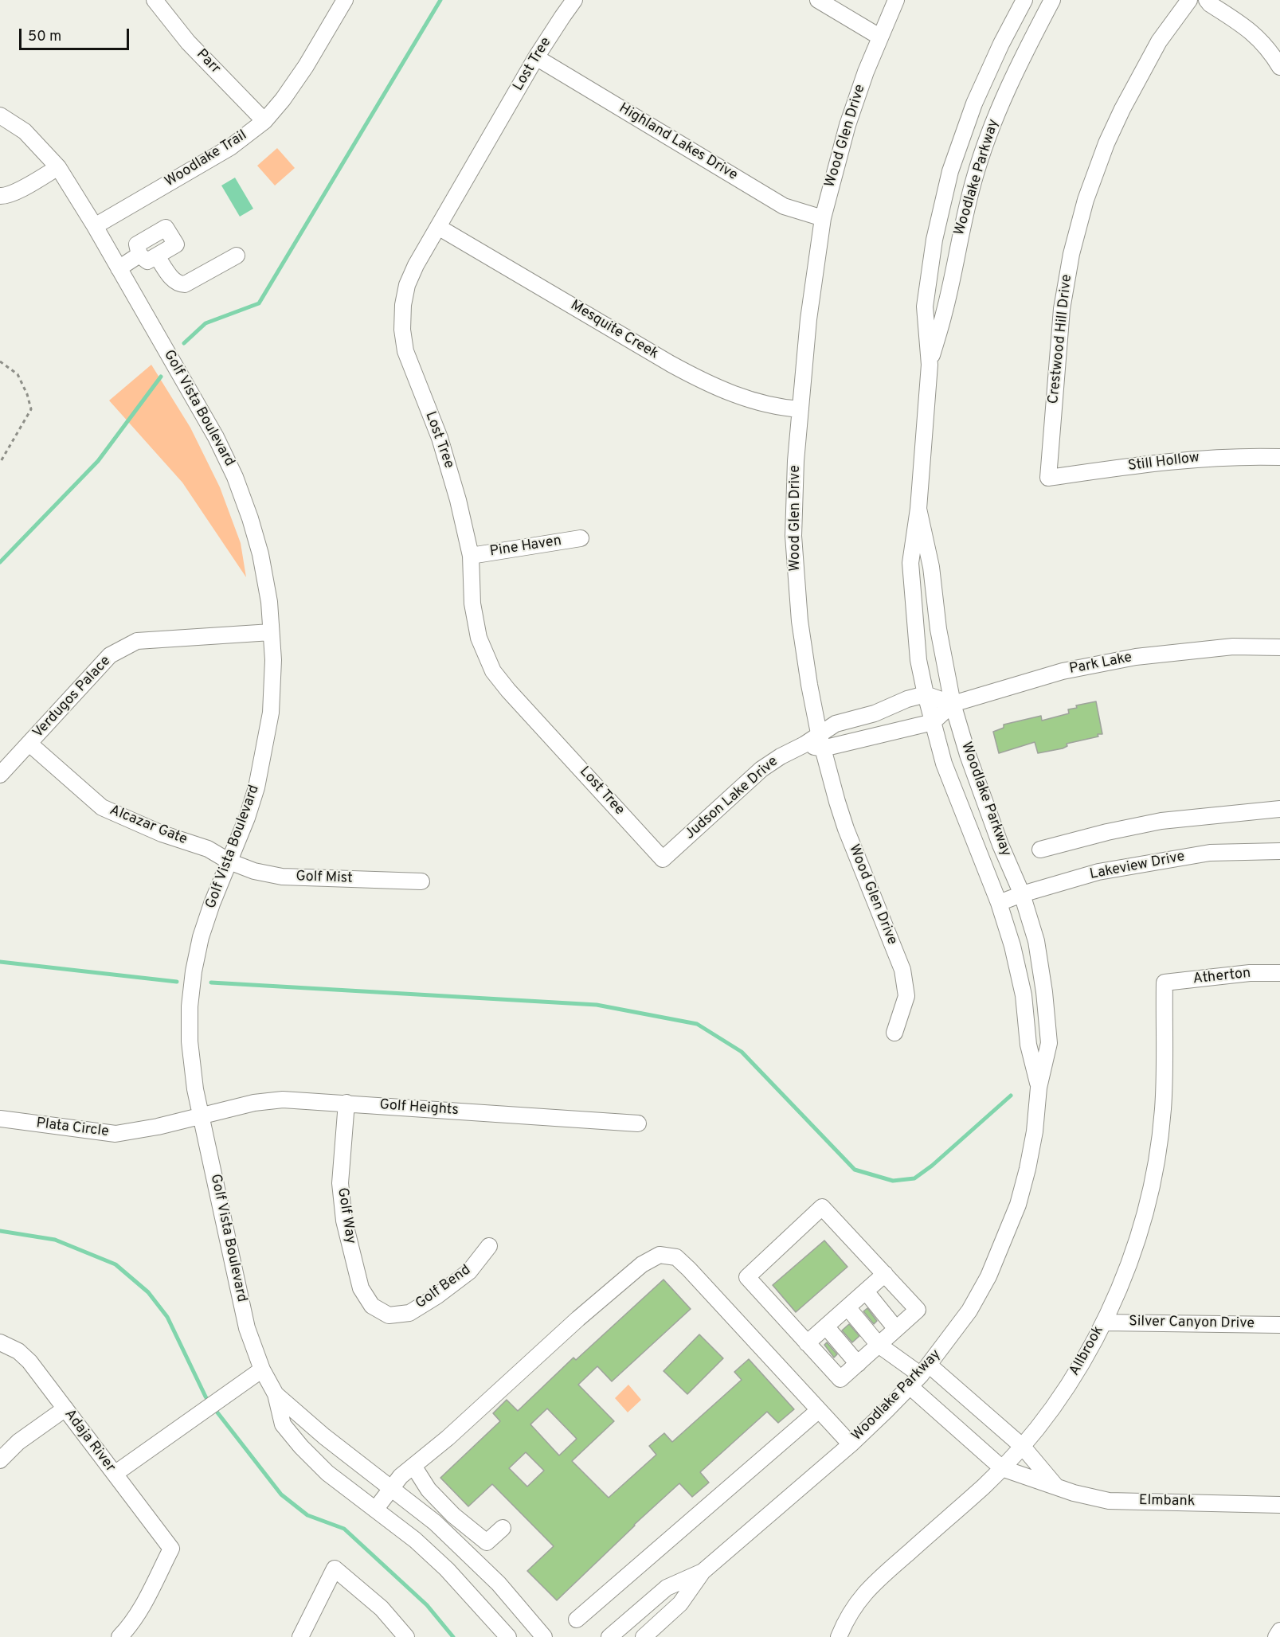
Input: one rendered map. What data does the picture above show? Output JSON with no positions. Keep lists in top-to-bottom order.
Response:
{
  "streets": {
    "street": [
      "Parr",
      "Lost Tree",
      "Wood Glen Drive",
      "Highland Lakes Drive",
      "Woodlake Trail",
      "Woodlake Parkway",
      "Mesquite Creek",
      "Crestwood Hill Drive",
      "Golf Vista Boulevard",
      "Still Hollow",
      "Pine Haven",
      "Park Lake",
      "Verdugos Palace",
      "Judson Lake Drive",
      "Alcazar Gate",
      "Lakeview Drive",
      "Golf Mist",
      "Atherton",
      "Golf Heights",
      "Plata Circle",
      "Golf Way",
      "Golf Bend",
      "Silver Canyon Drive",
      "Allbrook",
      "Adaja River",
      "Elmbank"
    ]
  },
  "crossings": [
    ["Parr", "Woodlake Trail"],
    ["Lost Tree", "Highland Lakes Drive"],
    ["Lost Tree", "Mesquite Creek"],
    ["Lost Tree", "Pine Haven"],
    ["Lost Tree", "Judson Lake Drive"],
    ["Wood Glen Drive", "Highland Lakes Drive"],
    ["Wood Glen Drive", "Mesquite Creek"],
    ["Wood Glen Drive", "Judson Lake Drive"],
    ["Woodlake Trail", "Golf Vista Boulevard"],
    ["Woodlake Parkway", "Park Lake"],
    ["Woodlake Parkway", "Judson Lake Drive"],
    ["Woodlake Parkway", "Lakeview Drive"],
    ["Woodlake Parkway", "Elmbank"],
    ["Crestwood Hill Drive", "Still Hollow"],
    ["Golf Vista Boulevard", "Verdugos Palace"],
    ["Golf Vista Boulevard", "Alcazar Gate"],
    ["Golf Vista Boulevard", "Golf Mist"],
    ["Golf Vista Boulevard", "Golf Heights"],
    ["Golf Vista Boulevard", "Plata Circle"],
    ["Park Lake", "Judson Lake Drive"],
    ["Verdugos Palace", "Alcazar Gate"],
    ["Alcazar Gate", "Golf Mist"],
    ["Atherton", "Allbrook"],
    ["Golf Heights", "Plata Circle"],
    ["Golf Heights", "Golf Way"],
    ["Golf Way", "Golf Bend"],
    ["Silver Canyon Drive", "Allbrook"],
    ["Allbrook", "Elmbank"]
  ],
  "scale_bar": "50 m"
}
